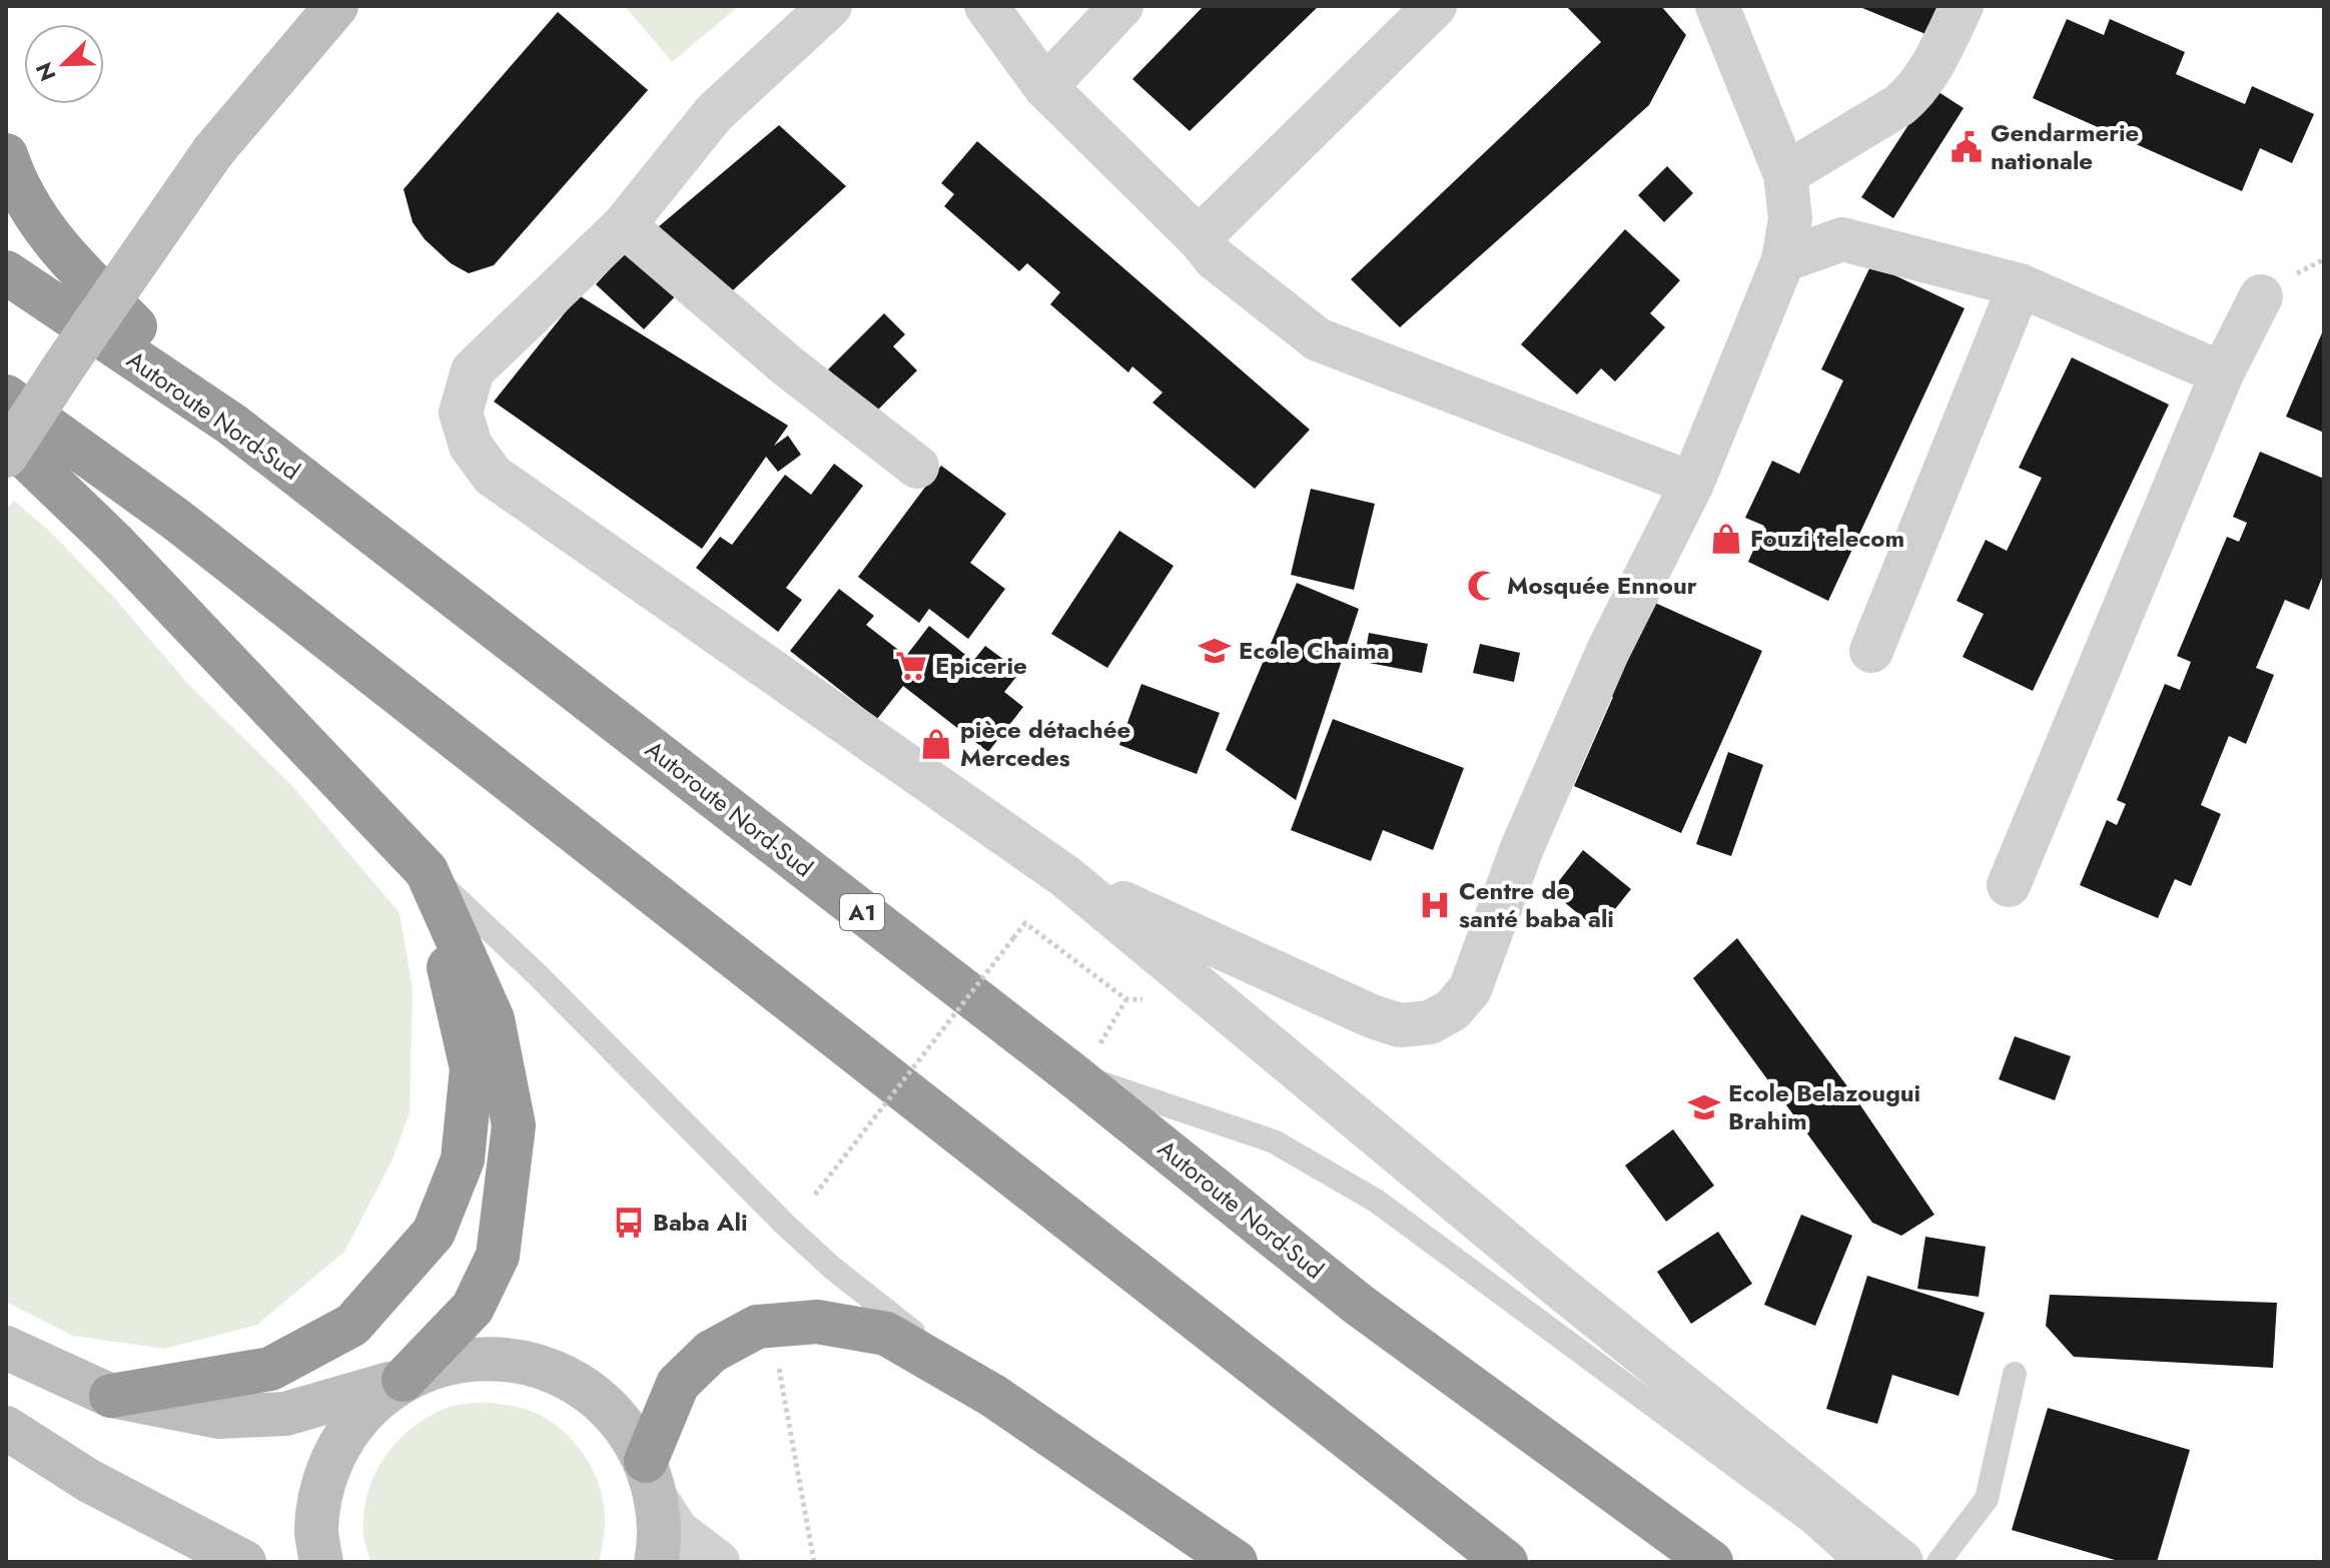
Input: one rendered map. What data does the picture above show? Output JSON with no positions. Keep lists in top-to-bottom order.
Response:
{
  "streets": {
    "highway": ["Autoroute Nord-Sud", "A1"]
  },
  "places": {
    "public building": ["Gendarmerie nationale"],
    "shop": ["Fouzi telecom", "pièce détachée Mercedes"],
    "mosque": ["Mosquée Ennour"],
    "school or university": ["Ecole Chaima", "Ecole Belazougui Brahim"],
    "supermarket": ["Epicerie"],
    "hospital": ["Centre de santé baba ali"],
    "bus stop": ["Baba Ali"]
  },
  "north": "bottom left"
}
